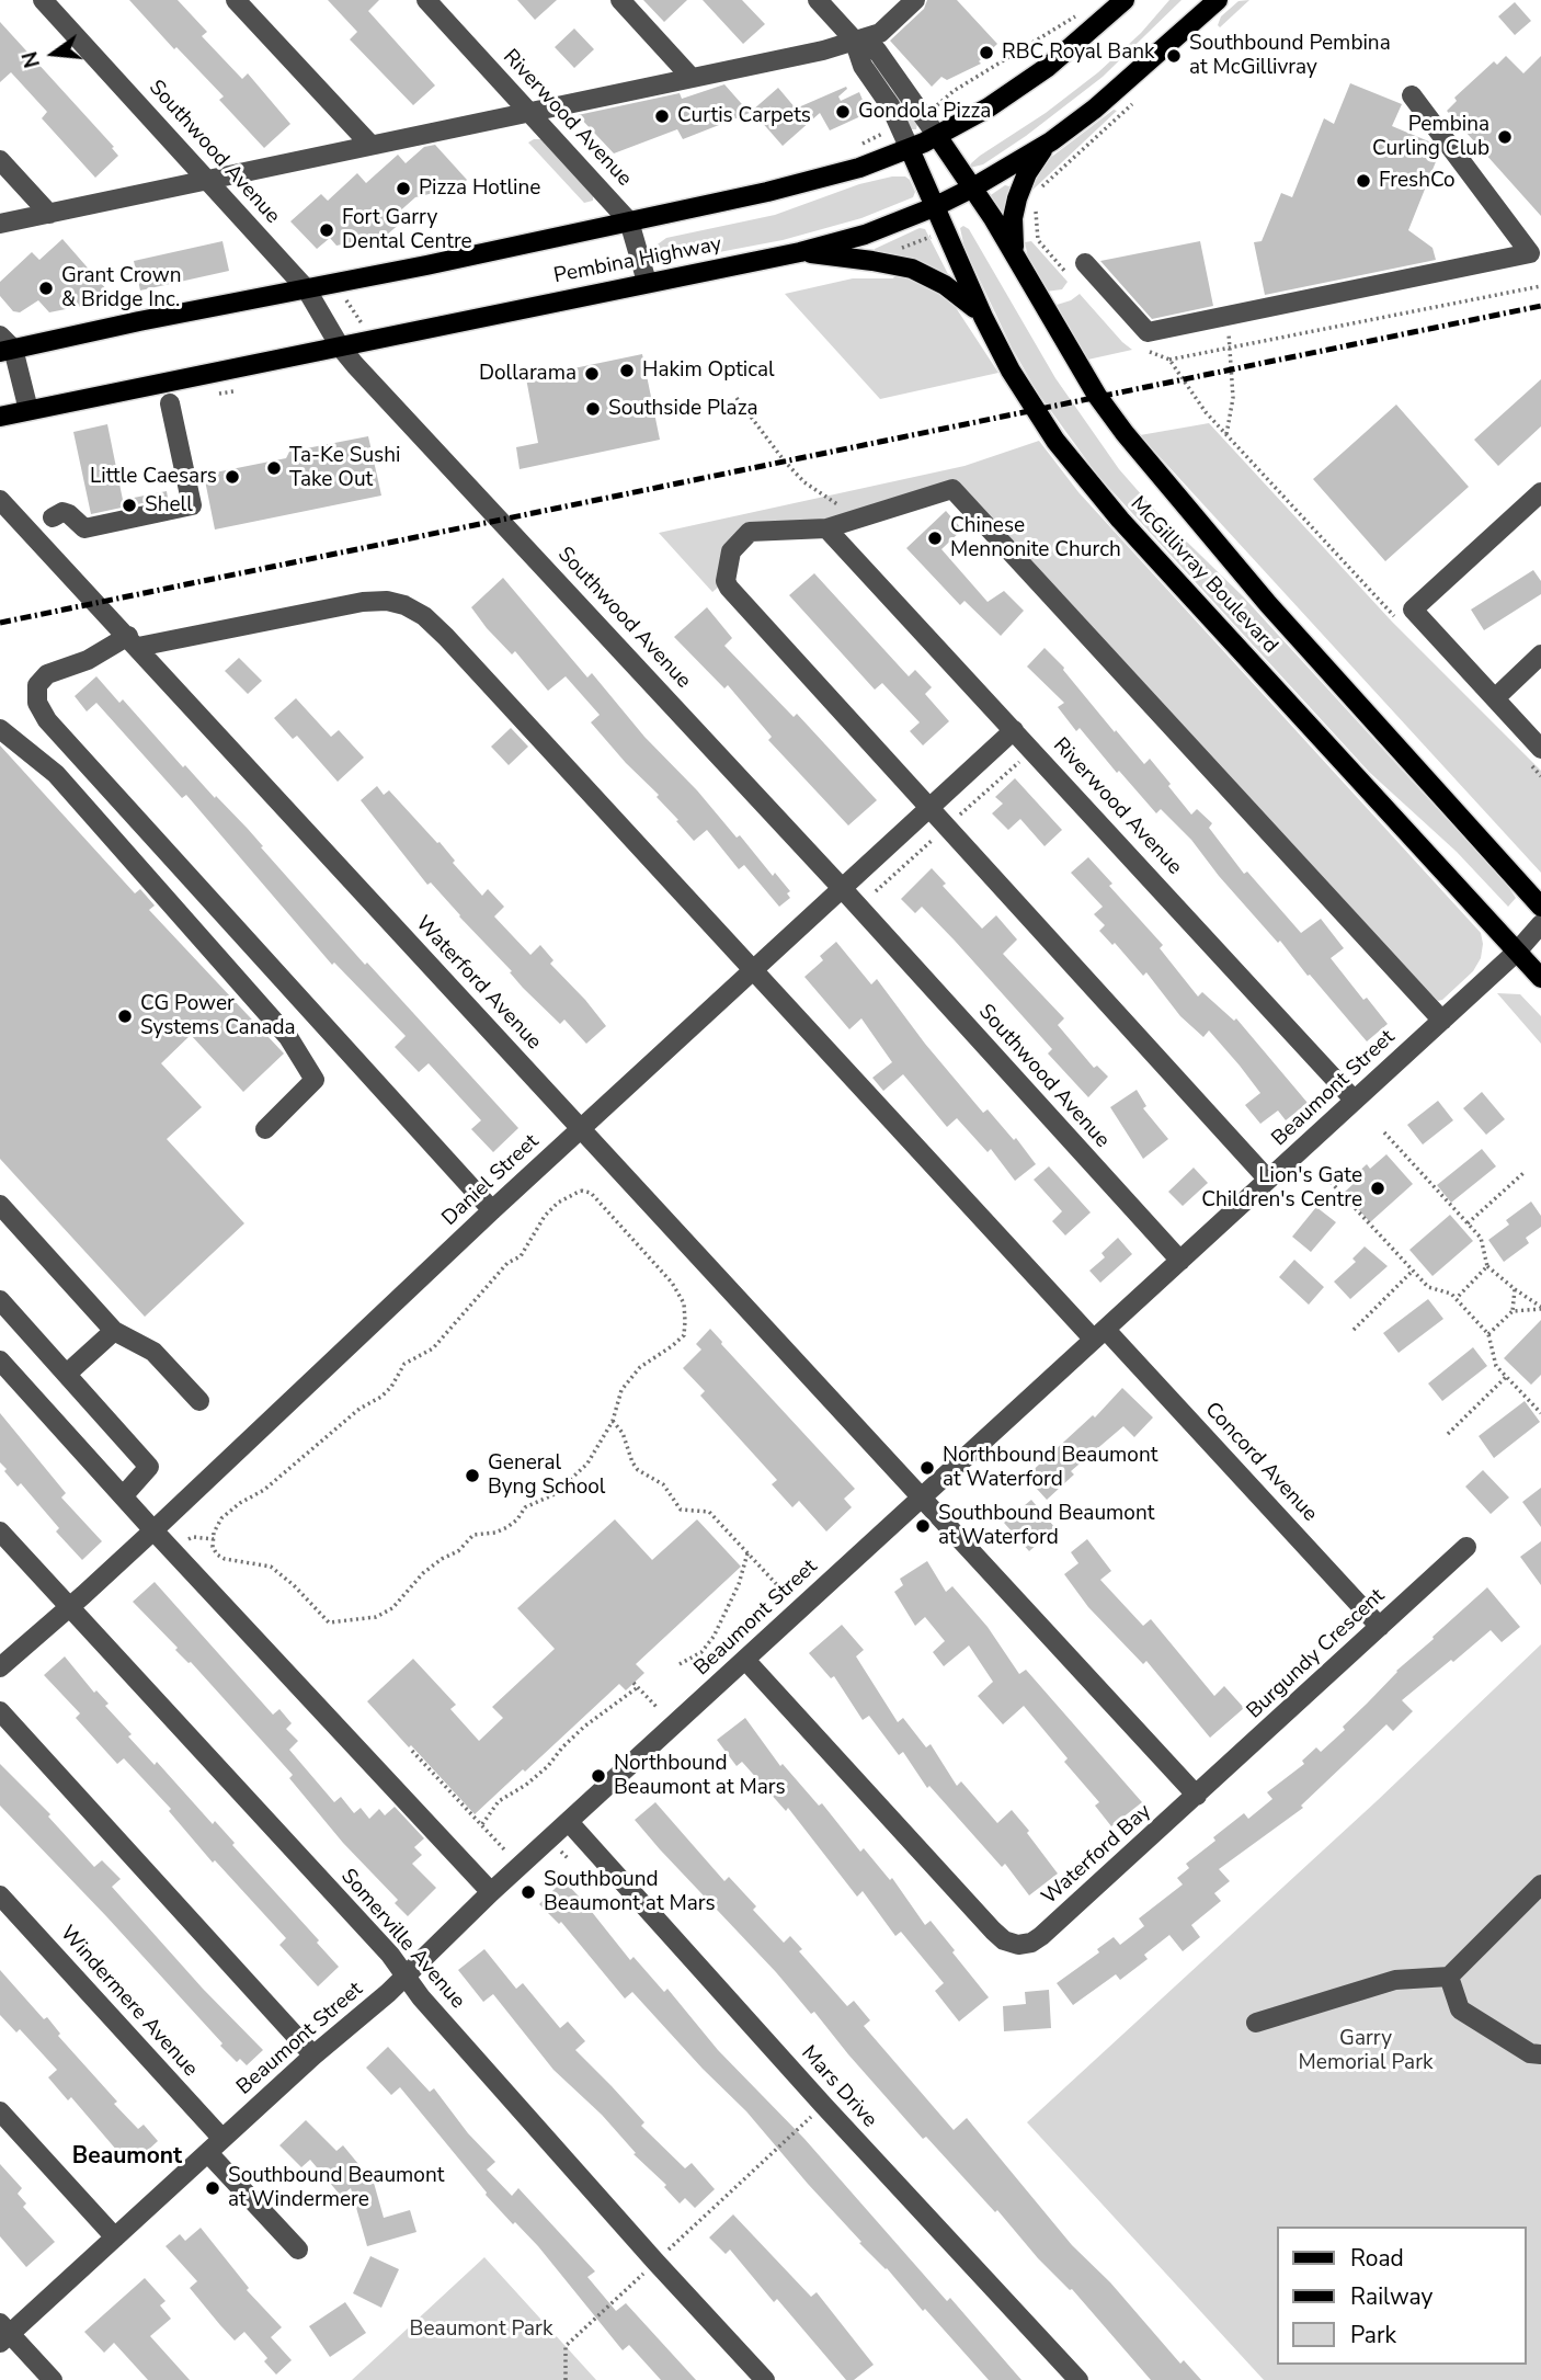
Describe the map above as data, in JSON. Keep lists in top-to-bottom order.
{
  "streets": {
    "main road": ["Pembina Highway", "McGillivray Boulevard"],
    "street": [
      "Riverwood Avenue",
      "Southwood Avenue",
      "Waterford Avenue",
      "Beaumont Street",
      "Daniel Street",
      "Concord Avenue",
      "Burgundy Crescent",
      "Waterford Bay",
      "Somerville Avenue",
      "Windermere Avenue",
      "Mars Drive"
    ]
  },
  "crossings": [
    ["Riverwood Avenue", "Pembina Highway"],
    ["Riverwood Avenue", "Beaumont Street"],
    ["Riverwood Avenue", "Daniel Street"],
    ["Southwood Avenue", "Pembina Highway"],
    ["Southwood Avenue", "Beaumont Street"],
    ["Southwood Avenue", "Daniel Street"],
    ["Pembina Highway", "McGillivray Boulevard"],
    ["McGillivray Boulevard", "Beaumont Street"],
    ["Waterford Avenue", "Beaumont Street"],
    ["Waterford Avenue", "Daniel Street"],
    ["Waterford Avenue", "Concord Avenue"],
    ["Beaumont Street", "Concord Avenue"],
    ["Beaumont Street", "Waterford Bay"],
    ["Beaumont Street", "Somerville Avenue"],
    ["Beaumont Street", "Windermere Avenue"],
    ["Beaumont Street", "Mars Drive"],
    ["Daniel Street", "Concord Avenue"],
    ["Daniel Street", "Somerville Avenue"],
    ["Concord Avenue", "Burgundy Crescent"],
    ["Burgundy Crescent", "Waterford Bay"]
  ],
  "districts": ["Beaumont"],
  "parks": ["Garry Memorial Park", "Beaumont Park"],
  "places": [
    "RBC Royal Bank",
    "Southbound Pembina at McGillivray",
    "Gondola Pizza",
    "Curtis Carpets",
    "Pembina Curling Club",
    "FreshCo",
    "Pizza Hotline",
    "Fort Garry Dental Centre",
    "Grant Crown & Bridge Inc.",
    "Hakim Optical",
    "Dollarama",
    "Southside Plaza",
    "Ta-Ke Sushi Take Out",
    "Little Caesars",
    "Shell",
    "Chinese Mennonite Church",
    "CG Power Systems Canada",
    "Lion's Gate Children's Centre",
    "Northbound Beaumont at Waterford",
    "General Byng School",
    "Southbound Beaumont at Waterford",
    "Northbound Beaumont at Mars",
    "Southbound Beaumont at Mars",
    "Southbound Beaumont at Windermere"
  ],
  "legend": ["Road", "Railway", "Park"],
  "north": "left"
}
